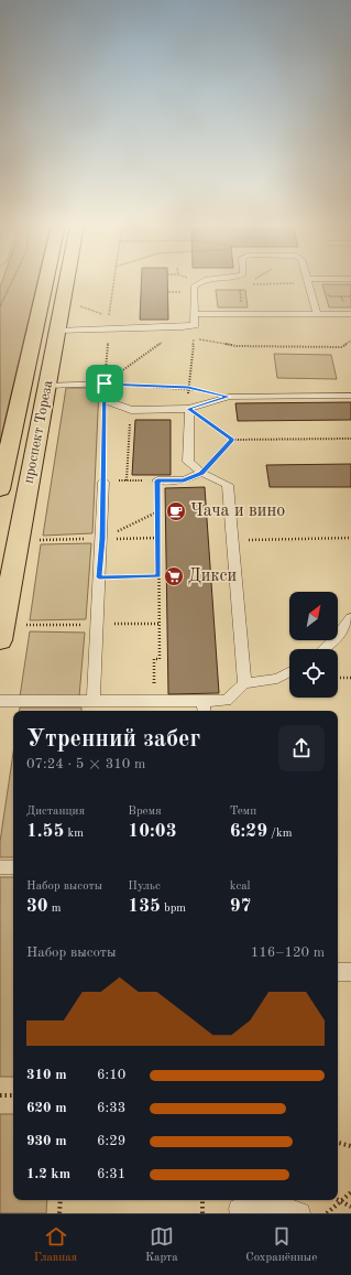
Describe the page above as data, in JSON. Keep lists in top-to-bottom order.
{
  "streets": {
    "main road": ["проспект Тореза"]
  },
  "places": {
    "cafe": ["Чача и вино"],
    "supermarket": ["Дикси"]
  },
  "north": "top right",
  "page": {
    "heading": ["Утренний забег", "07:24 · 5 × 310 m"],
    "stats": [
      ["Дистанция", "1.55 km"],
      ["Время", "10:03"],
      ["Темп", "6:29 /km"],
      ["Набор высоты", "30 m"],
      ["Пульс", "135 bpm"],
      ["kcal", "97"]
    ],
    "chart": ["Набор высоты", "116–120 m"],
    "list": [
      {
        "name": "310 m",
        "note": "6:10"
      },
      {
        "name": "620 m",
        "note": "6:33"
      },
      {
        "name": "930 m",
        "note": "6:29"
      },
      {
        "name": "1.2 km",
        "note": "6:31"
      }
    ],
    "tabs": ["Главная", "Карта", "Сохранённые"]
  }
}
